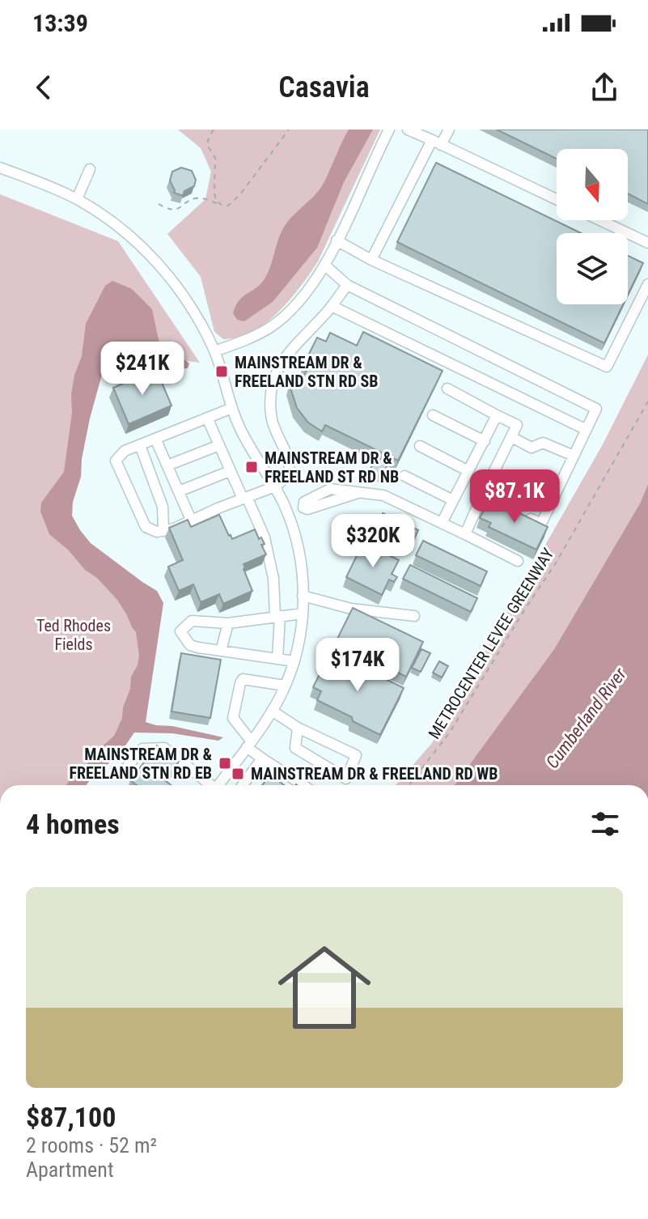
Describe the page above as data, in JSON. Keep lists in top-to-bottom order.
{
  "streets": {
    "path": ["METROCENTER LEVEE GREENWAY"]
  },
  "water": ["Cumberland River"],
  "parks": ["Ted Rhodes Fields"],
  "places": {
    "transit": [
      "MAINSTREAM DR & FREELAND STN RD SB",
      "MAINSTREAM DR & FREELAND ST RD NB",
      "MAINSTREAM DR & FREELAND STN RD EB",
      "MAINSTREAM DR & FREELAND RD WB"
    ]
  },
  "north": "bottom",
  "page": {
    "status": "13:39",
    "header": "Casavia",
    "price": [
      "$241K",
      "$87.1K",
      "$320K",
      "$174K"
    ],
    "heading": "4 homes",
    "list": [
      {
        "name": "$87,100",
        "note": "2 rooms · 52 m² · Apartment"
      }
    ]
  }
}
